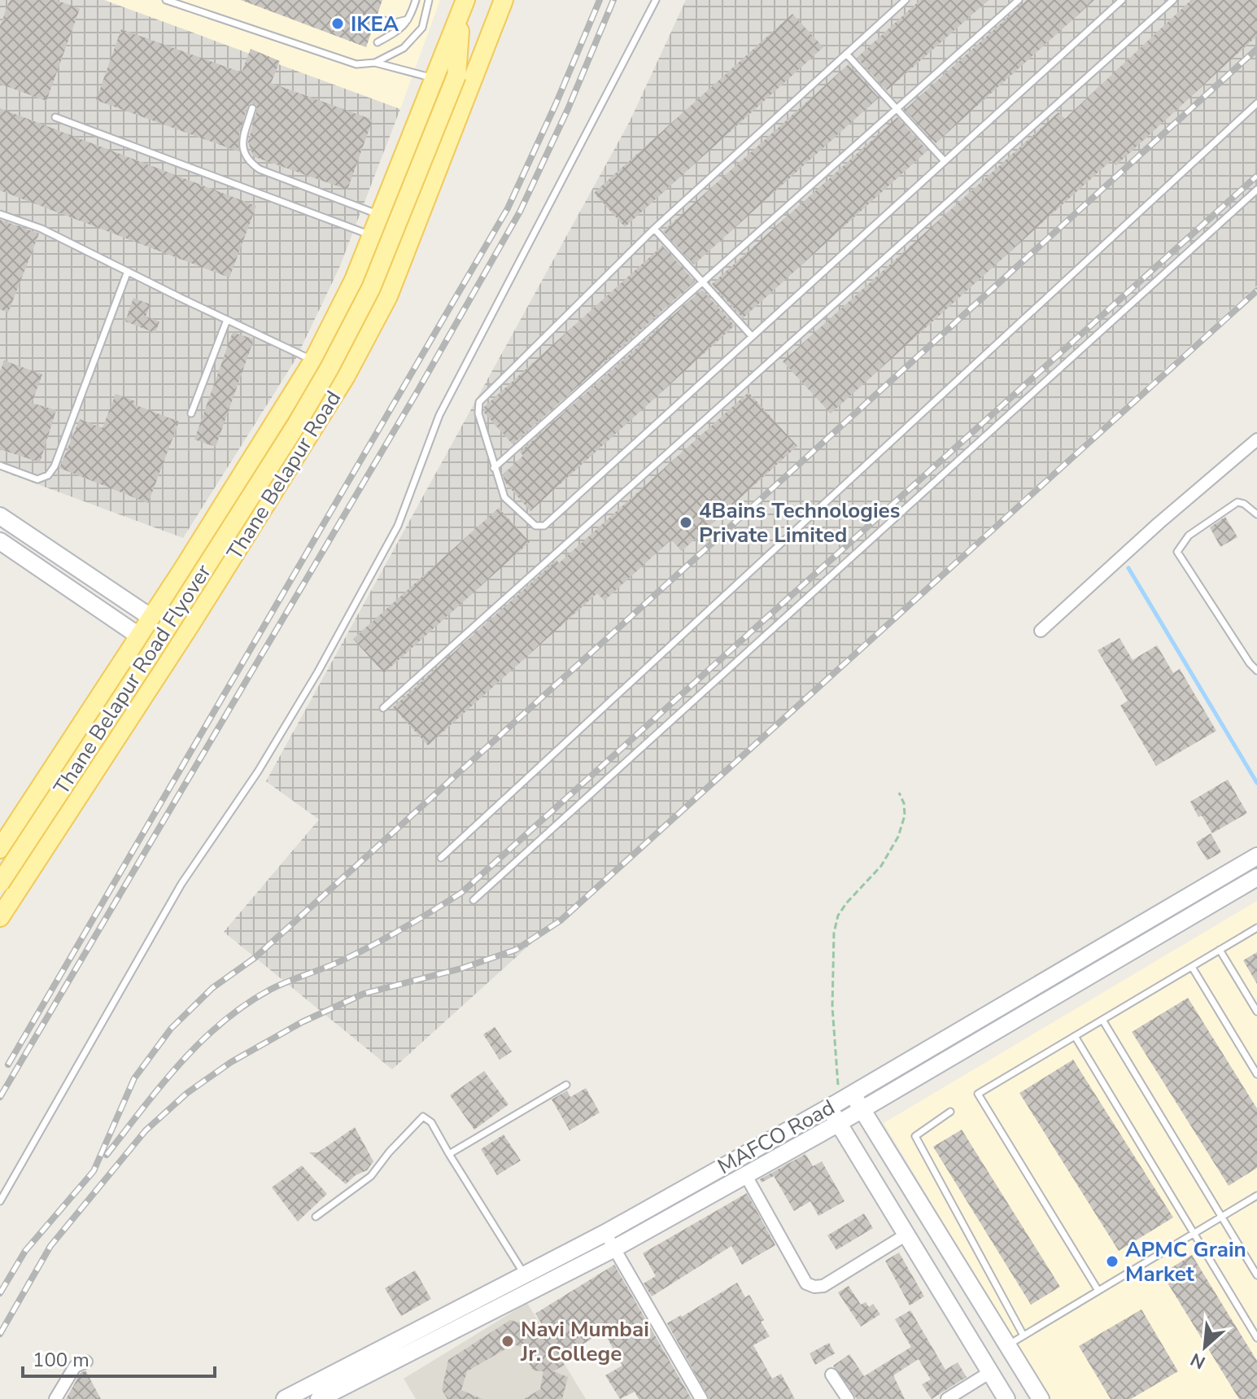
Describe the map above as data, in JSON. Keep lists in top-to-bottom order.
{
  "streets": {
    "main road": ["Thane Belapur Road", "Thane Belapur Road Flyover", "MAFCO Road"]
  },
  "places": [
    "IKEA",
    "4Bains Technologies Private Limited",
    "APMC Grain Market",
    "Navi Mumbai Jr. College"
  ],
  "scale_bar": "100 m",
  "north": "bottom left"
}
